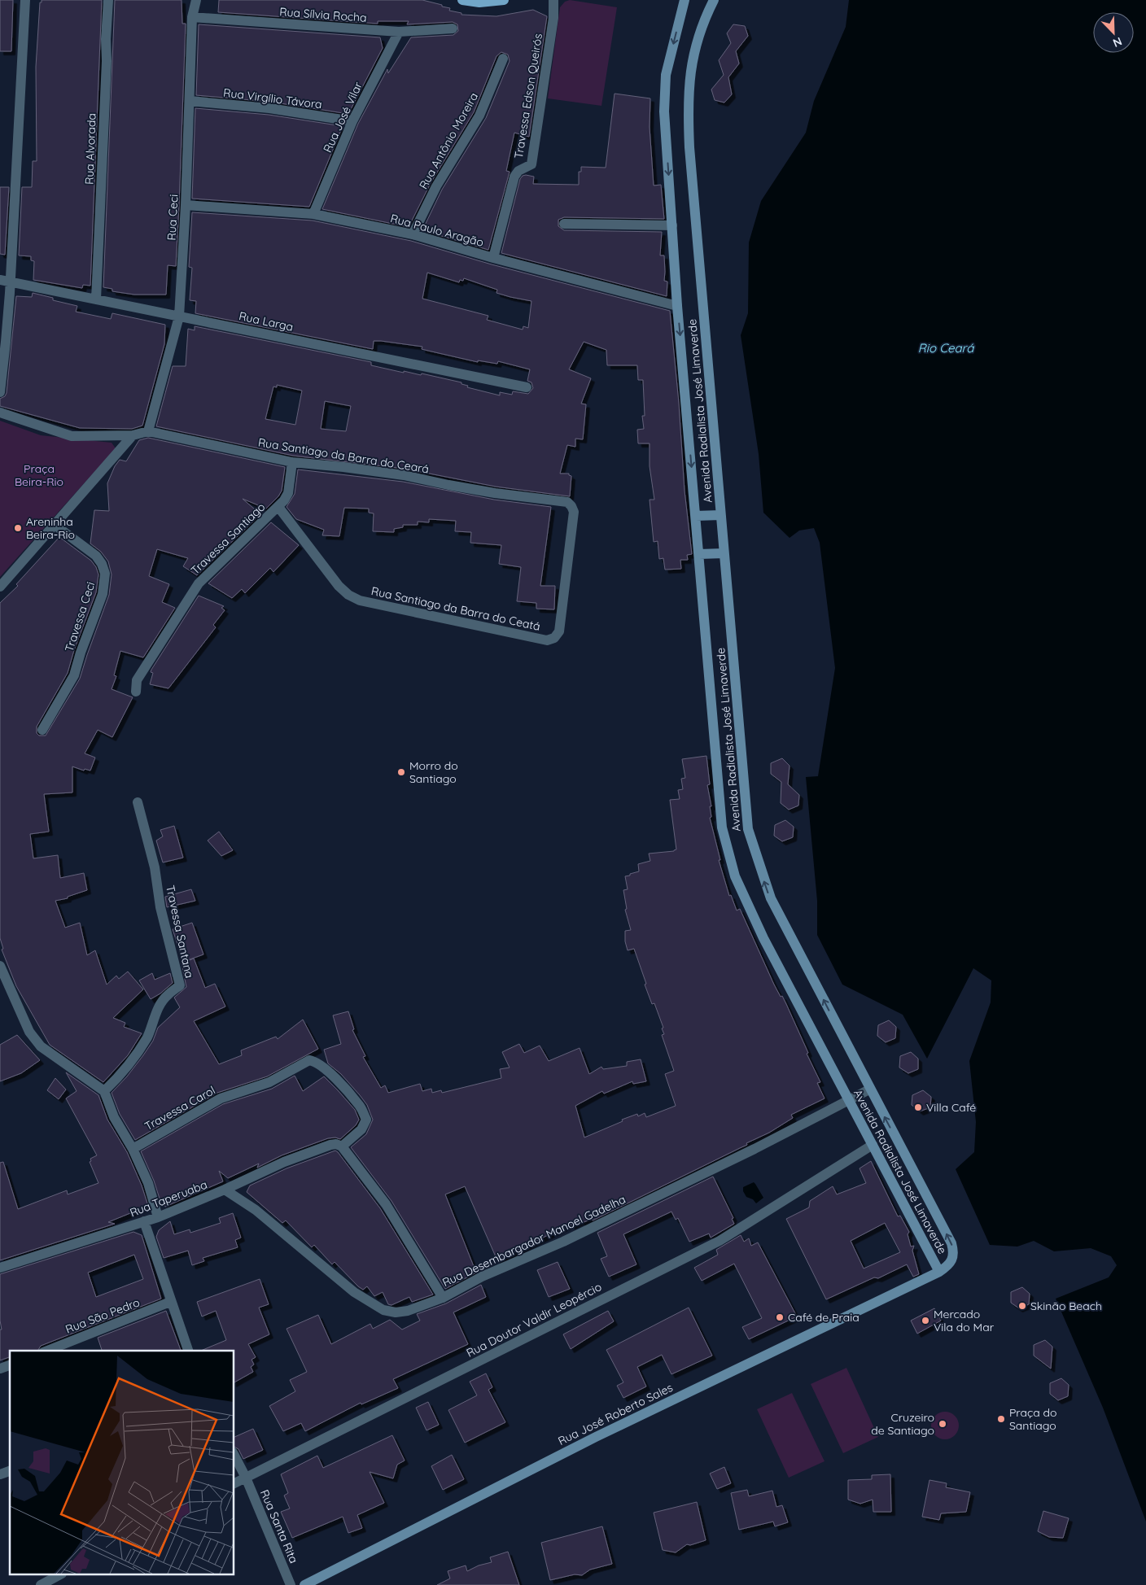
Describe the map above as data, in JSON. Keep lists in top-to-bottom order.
{
  "streets": {
    "main road": ["Avenida Radialista José Limaverde", "Rua José Roberto Sales"],
    "street": [
      "Rua Sílvia Rocha",
      "Travessa Edson Queirós",
      "Rua Virgílio Távora",
      "Rua José Vilar",
      "Rua Antônio Moreira",
      "Rua Alvorada",
      "Rua Ceci",
      "Rua Paulo Aragão",
      "Rua Larga",
      "Rua Santiago da Barra do Ceará",
      "Travessa Santiago",
      "Rua Santiago da Barra do Ceatá",
      "Travessa Ceci",
      "Travessa Santana",
      "Travessa Carol",
      "Rua Taperuaba",
      "Rua Desembargador Manoel Gadelha",
      "Rua São Pedro",
      "Rua Doutor Valdir Leopércio",
      "Rua Santa Rita"
    ]
  },
  "crossings": [
    ["Rua Sílvia Rocha", "Rua José Vilar"],
    ["Rua Sílvia Rocha", "Rua Ceci"],
    ["Travessa Edson Queirós", "Rua Paulo Aragão"],
    ["Rua Virgílio Távora", "Rua José Vilar"],
    ["Rua Virgílio Távora", "Rua Ceci"],
    ["Rua José Vilar", "Rua Paulo Aragão"],
    ["Rua Antônio Moreira", "Rua Paulo Aragão"],
    ["Rua Alvorada", "Rua Larga"],
    ["Rua Ceci", "Rua Paulo Aragão"],
    ["Rua Ceci", "Rua Larga"],
    ["Rua Ceci", "Rua Santiago da Barra do Ceará"],
    ["Rua Paulo Aragão", "Avenida Radialista José Limaverde"],
    ["Avenida Radialista José Limaverde", "Rua Desembargador Manoel Gadelha"],
    ["Avenida Radialista José Limaverde", "Rua Doutor Valdir Leopércio"],
    ["Avenida Radialista José Limaverde", "Rua José Roberto Sales"],
    ["Rua Santiago da Barra do Ceará", "Travessa Santiago"],
    ["Rua Santiago da Barra do Ceará", "Rua Santiago da Barra do Ceatá"],
    ["Travessa Santiago", "Rua Santiago da Barra do Ceatá"],
    ["Travessa Carol", "Rua Taperuaba"],
    ["Rua Taperuaba", "Rua Desembargador Manoel Gadelha"],
    ["Rua Doutor Valdir Leopércio", "Rua Santa Rita"]
  ],
  "water": ["Rio Ceará"],
  "parks": ["Praça Beira-Rio"],
  "places": [
    "Areninha Beira-Rio",
    "Morro do Santiago",
    "Villa Café",
    "Skinão Beach",
    "Café de Praia",
    "Mercado Vila do Mar",
    "Praça do Santiago",
    "Cruzeiro de Santiago"
  ],
  "north": "bottom right"
}
